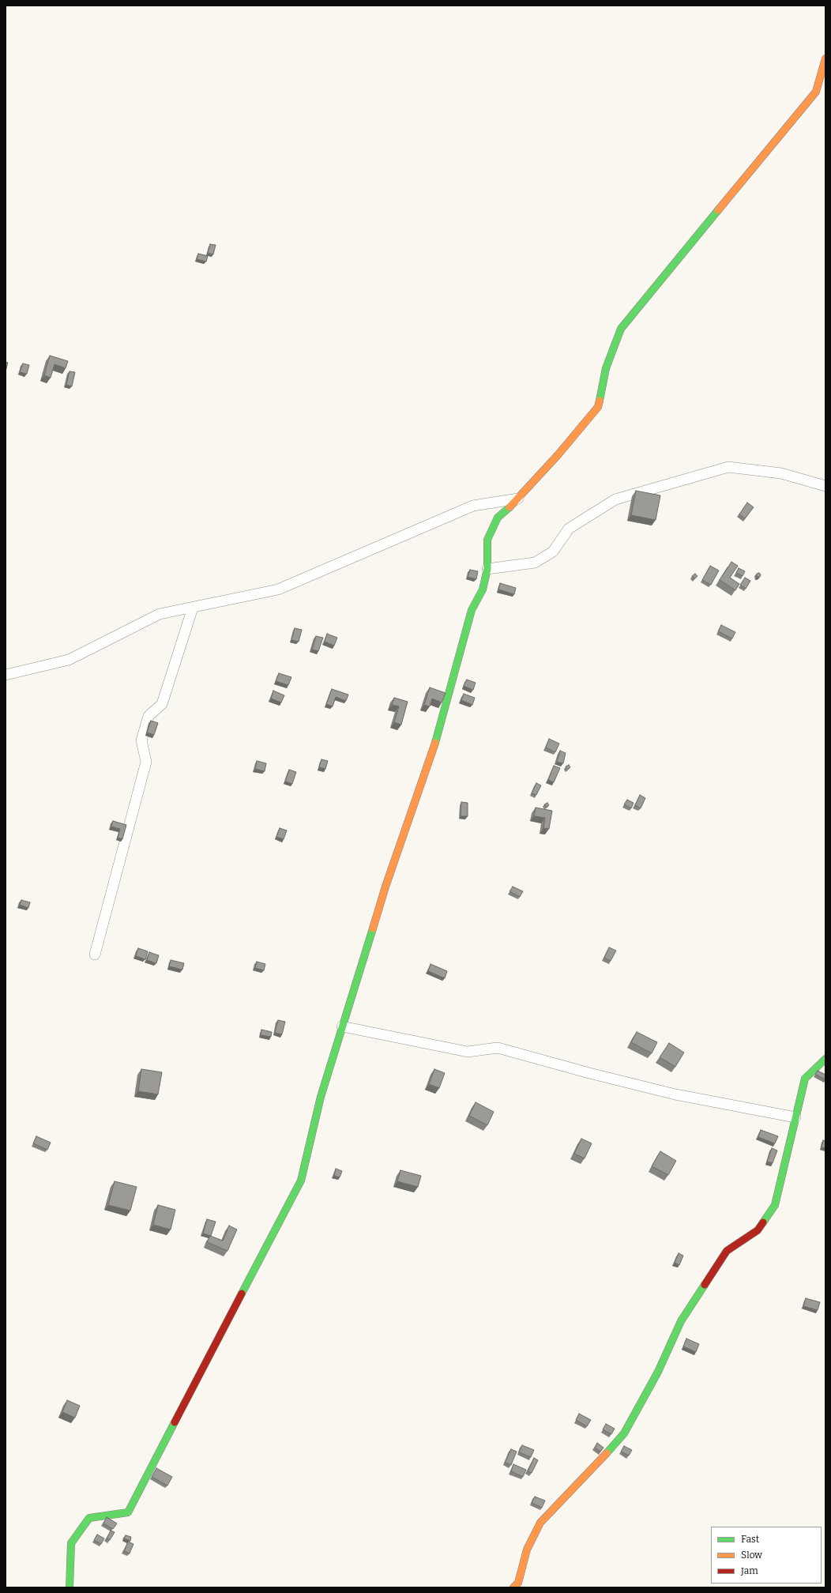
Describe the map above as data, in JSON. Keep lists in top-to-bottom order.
{
  "legend": ["Fast", "Slow", "Jam"]
}
